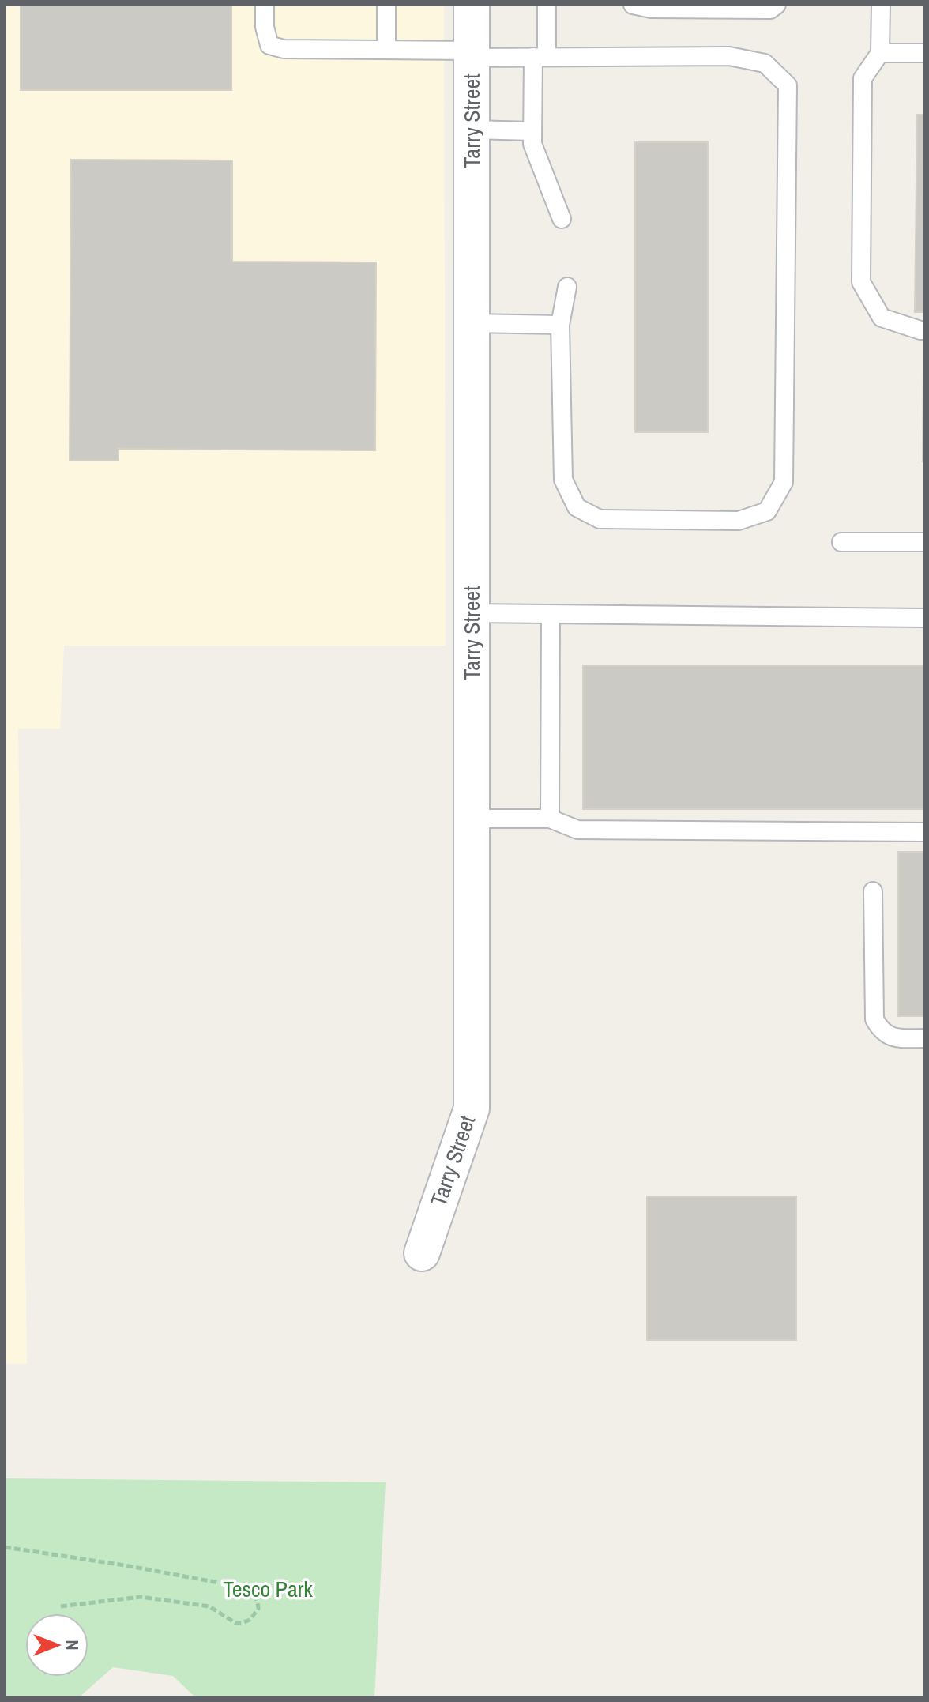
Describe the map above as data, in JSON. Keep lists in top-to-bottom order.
{
  "streets": {
    "street": ["Tarry Street"]
  },
  "parks": ["Tesco Park"],
  "north": "right"
}
